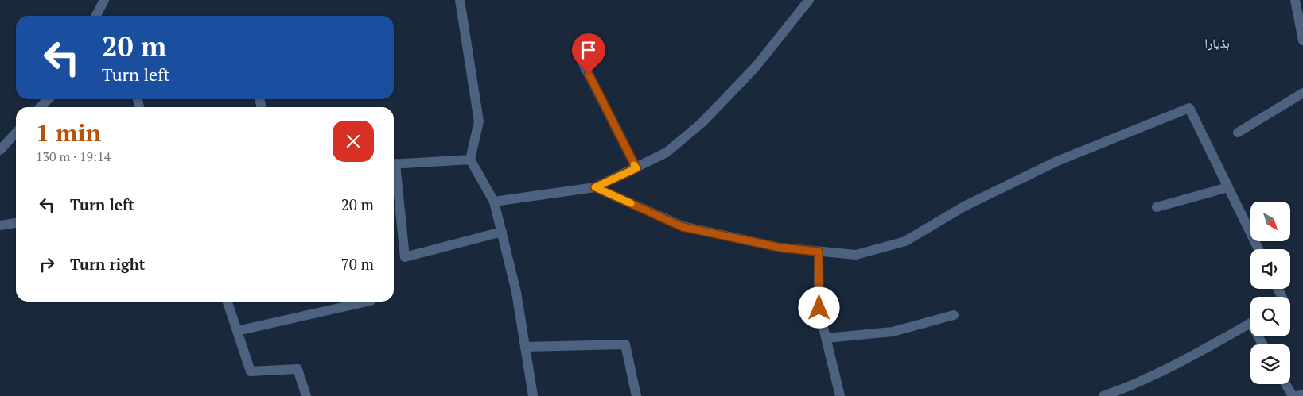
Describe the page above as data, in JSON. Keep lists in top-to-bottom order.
{
  "districts": ["ہڈیارا"],
  "north": "bottom right",
  "page": {
    "turn": ["20 m", "Turn left"],
    "heading": ["1 min", "130 m · 19:14"],
    "list": [
      {
        "name": "Turn left",
        "value": "20 m"
      },
      {
        "name": "Turn right",
        "value": "70 m"
      }
    ]
  }
}
